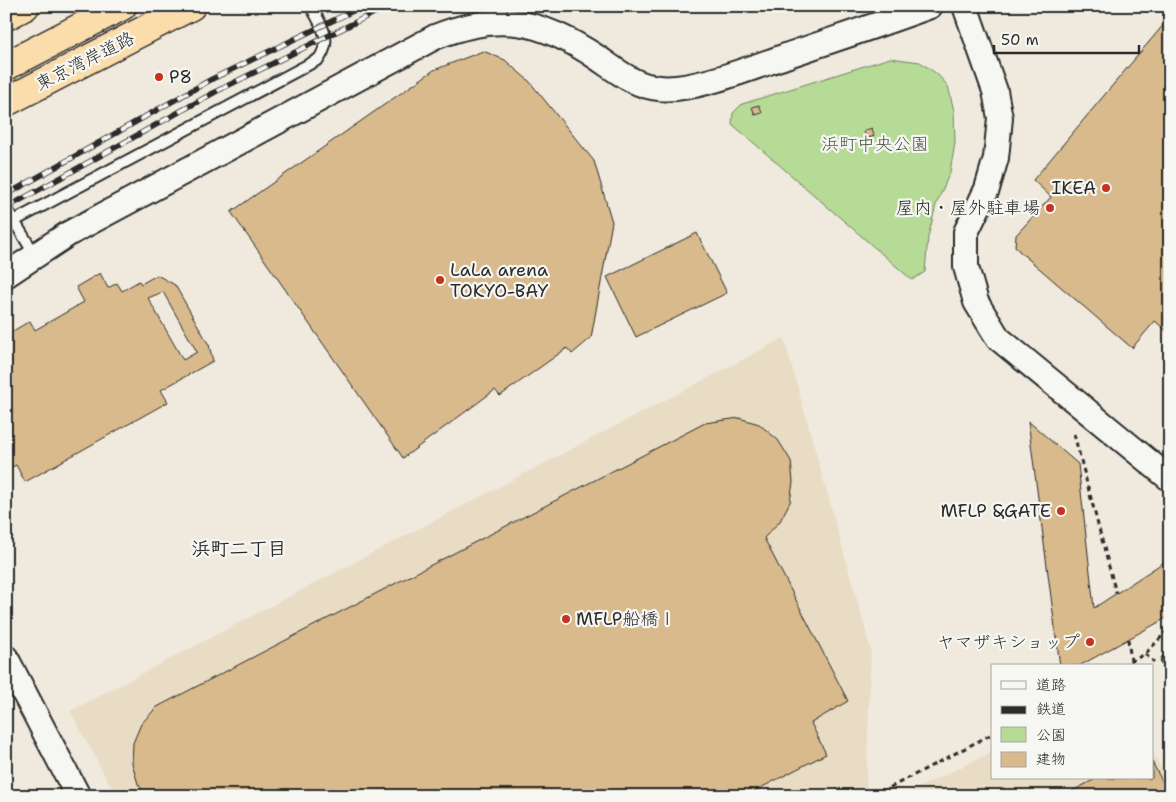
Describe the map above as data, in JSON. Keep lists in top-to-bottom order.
{
  "streets": {
    "highway": ["東京湾岸道路"]
  },
  "districts": ["浜町二丁目"],
  "parks": ["浜町中央公園"],
  "places": [
    "P8",
    "IKEA",
    "屋内・屋外駐車場",
    "LaLa arena TOKYO-BAY",
    "MFLP &GATE",
    "MFLP船橋Ⅰ",
    "ヤマザキショップ"
  ],
  "legend": [
    "道路",
    "鉄道",
    "公園",
    "建物"
  ],
  "scale_bar": "50 m"
}
